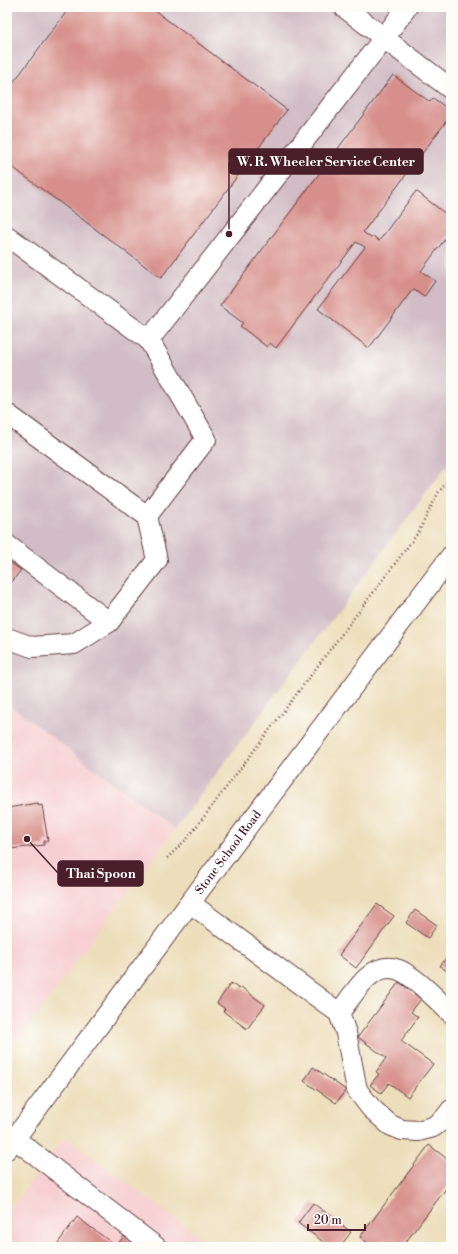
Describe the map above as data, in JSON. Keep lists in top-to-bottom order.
{
  "streets": {
    "street": ["Stone School Road"]
  },
  "places": ["W. R. Wheeler Service Center", "Thai Spoon"],
  "scale_bar": "20 m"
}
